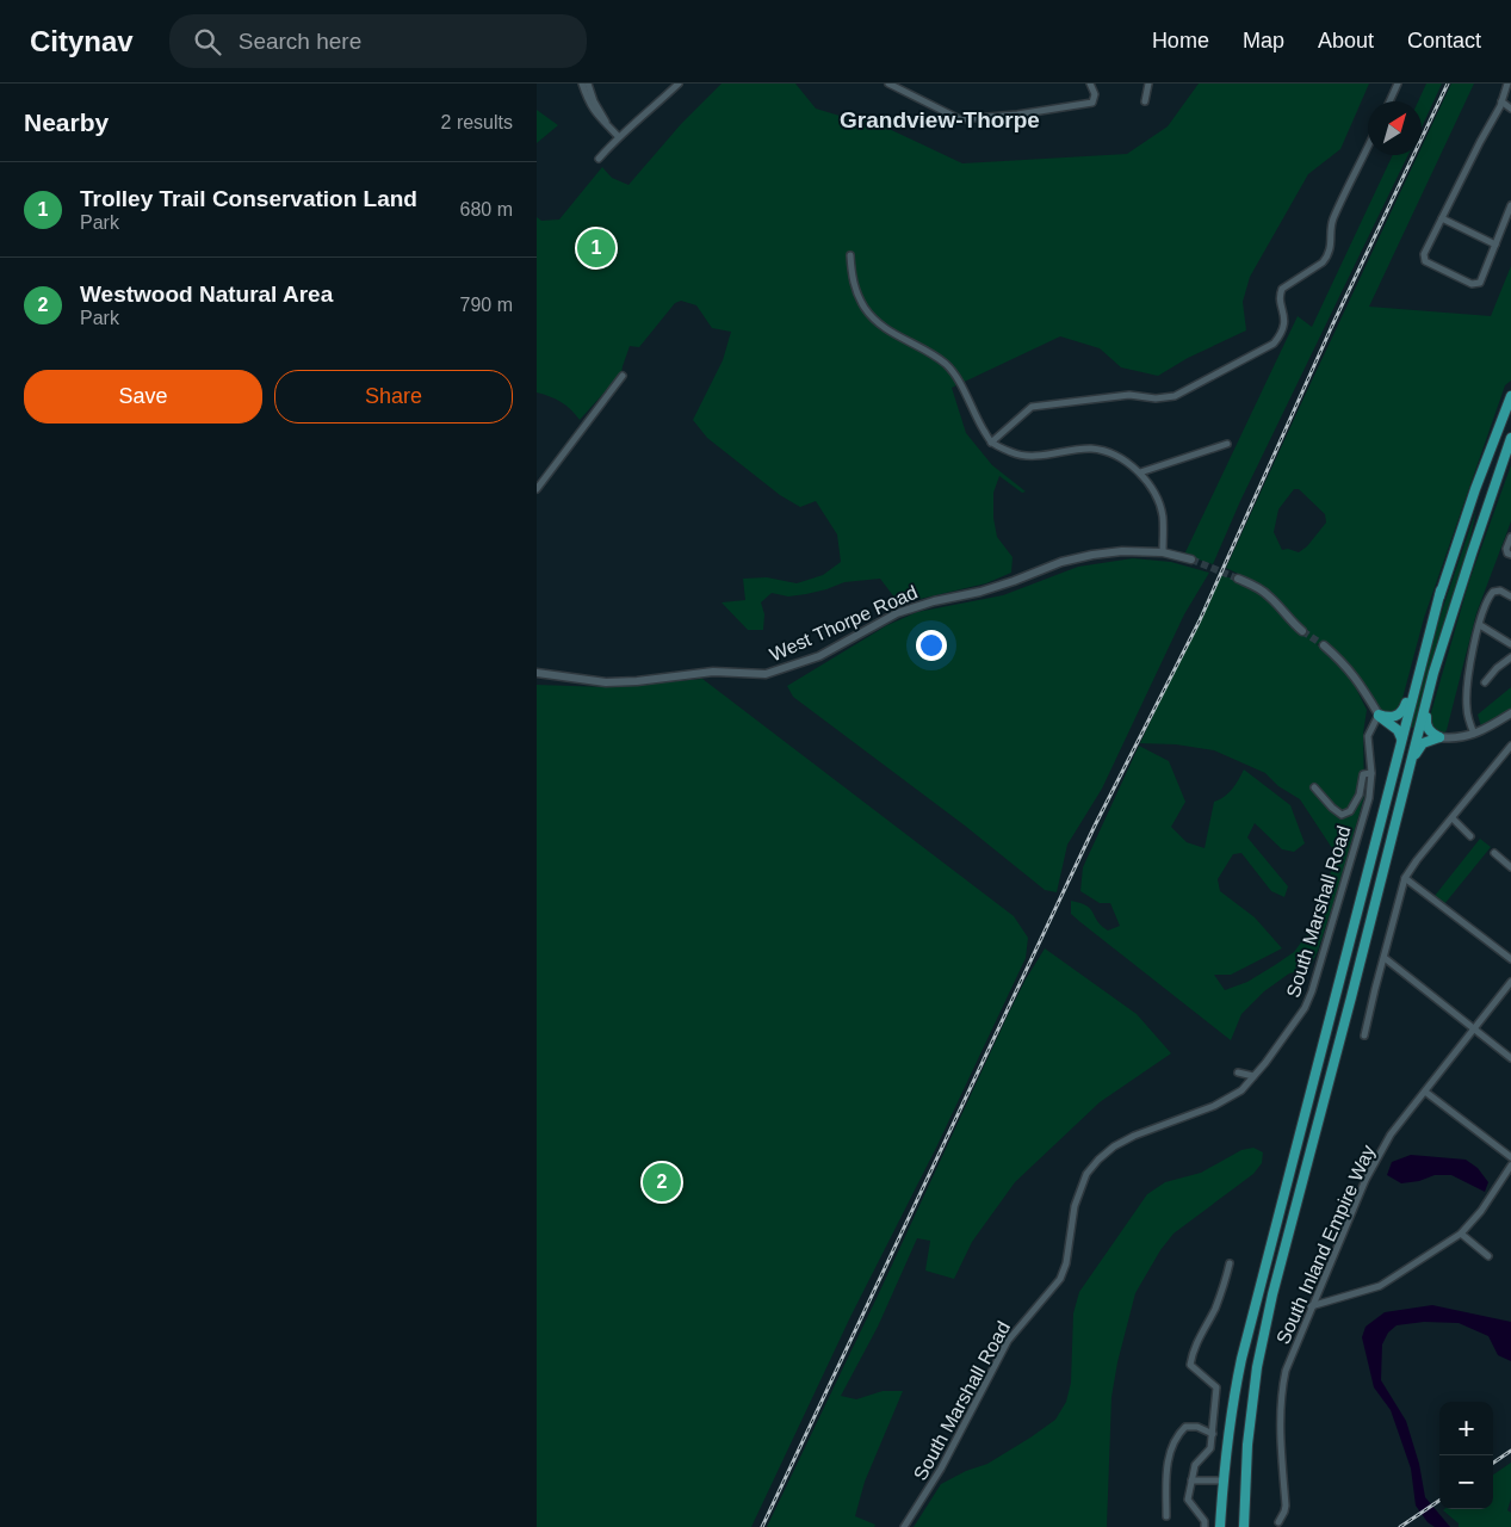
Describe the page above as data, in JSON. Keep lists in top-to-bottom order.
{
  "streets": {
    "street": ["West Thorpe Road", "South Marshall Road", "South Inland Empire Way"]
  },
  "districts": ["Grandview-Thorpe"],
  "north": "top right",
  "page": {
    "header": "Citynav",
    "search": "Search here",
    "nav": [
      "Home",
      "Map",
      "About",
      "Contact"
    ],
    "heading": ["Nearby", "2 results"],
    "list": [
      {
        "mark": "1",
        "name": "Trolley Trail Conservation Land",
        "note": "Park",
        "value": "680 m"
      },
      {
        "mark": "2",
        "name": "Westwood Natural Area",
        "note": "Park",
        "value": "790 m"
      }
    ],
    "pins": ["1", "2"],
    "buttons": ["Save", "Share"],
    "map_buttons": ["+", "−"]
  }
}
